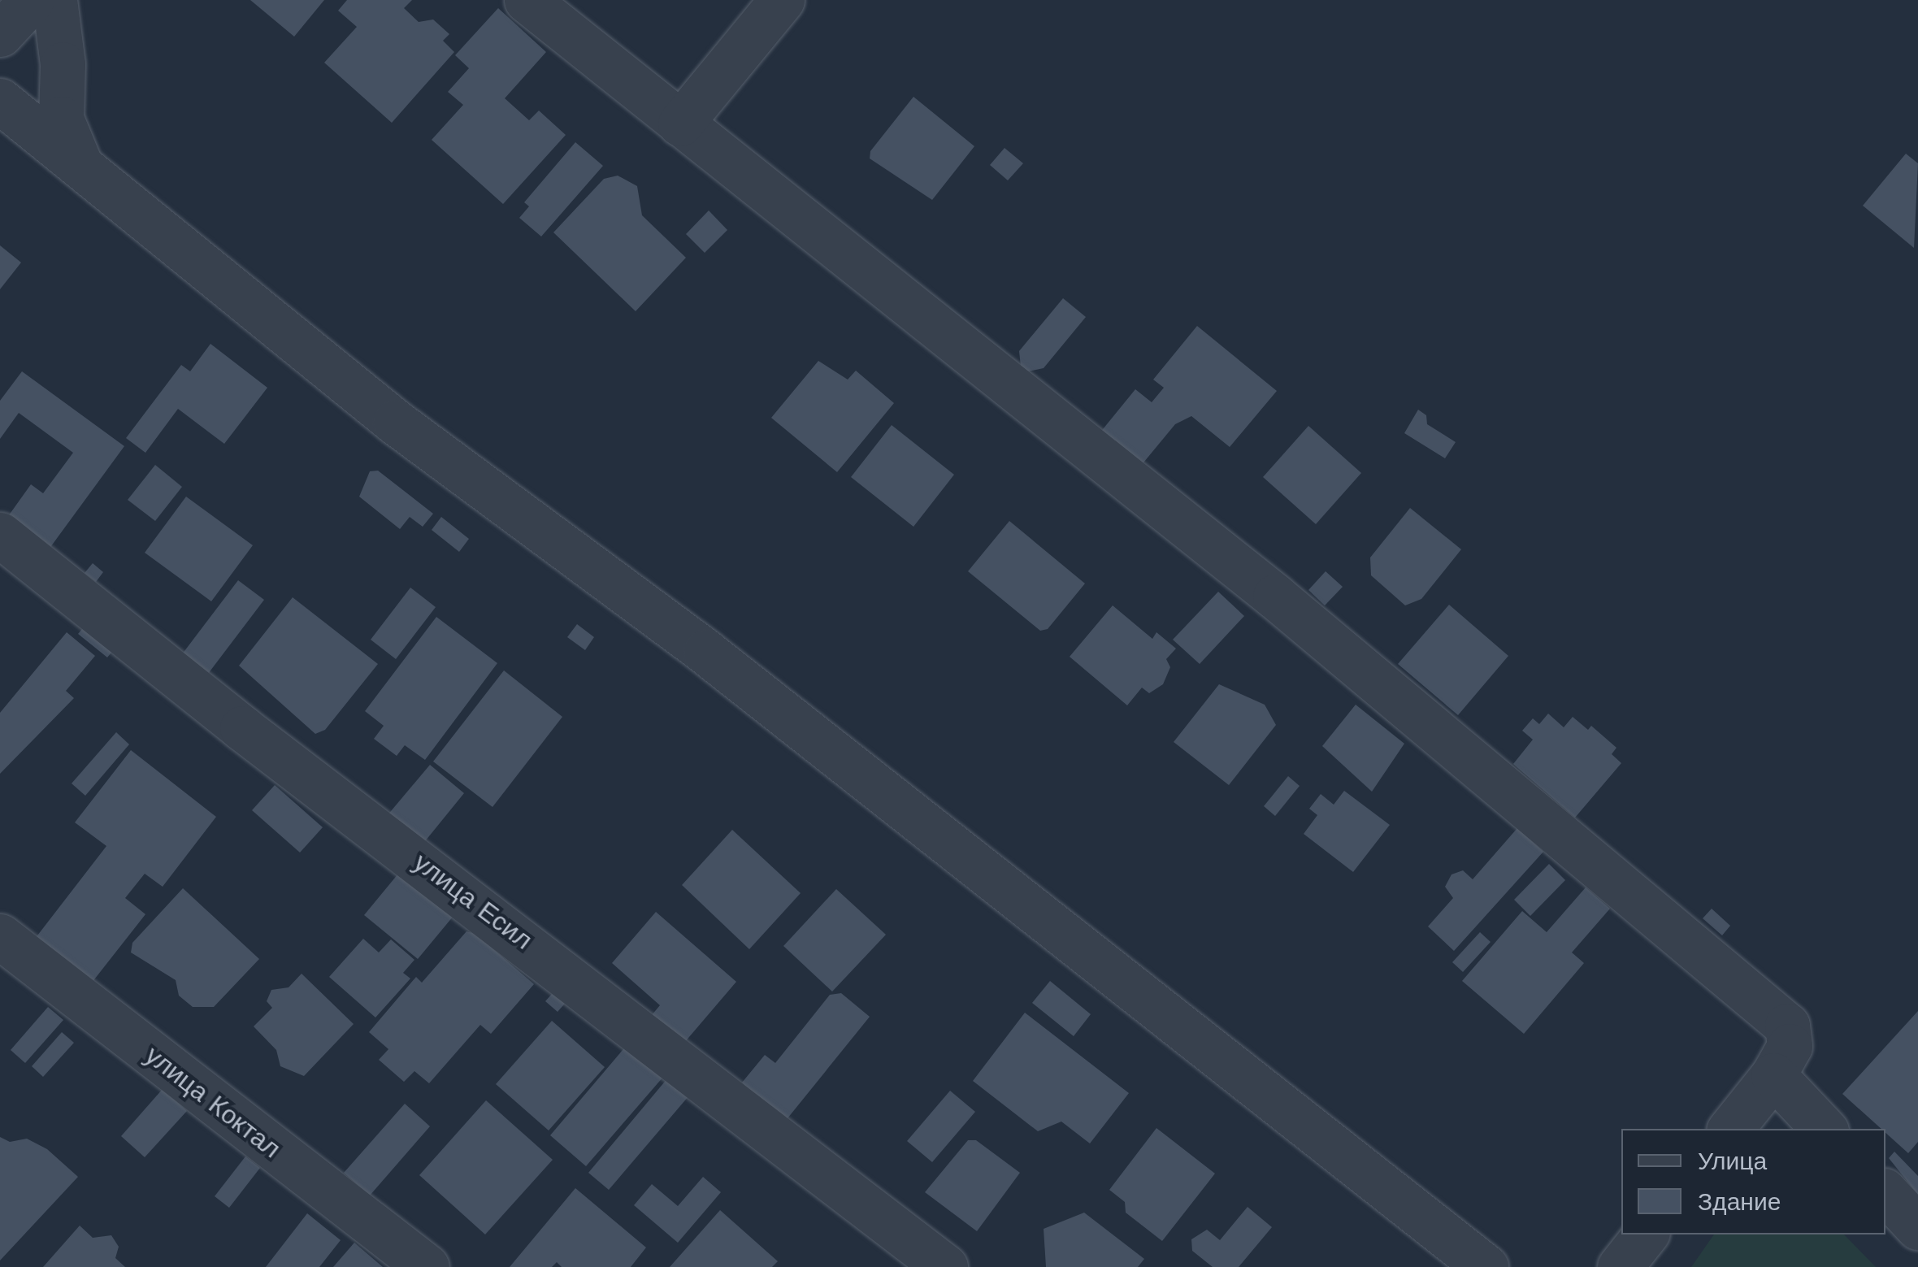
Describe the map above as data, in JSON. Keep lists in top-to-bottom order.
{
  "streets": {
    "street": ["улица Есил", "улица Коктал"]
  },
  "legend": ["Улица", "Здание"]
}
